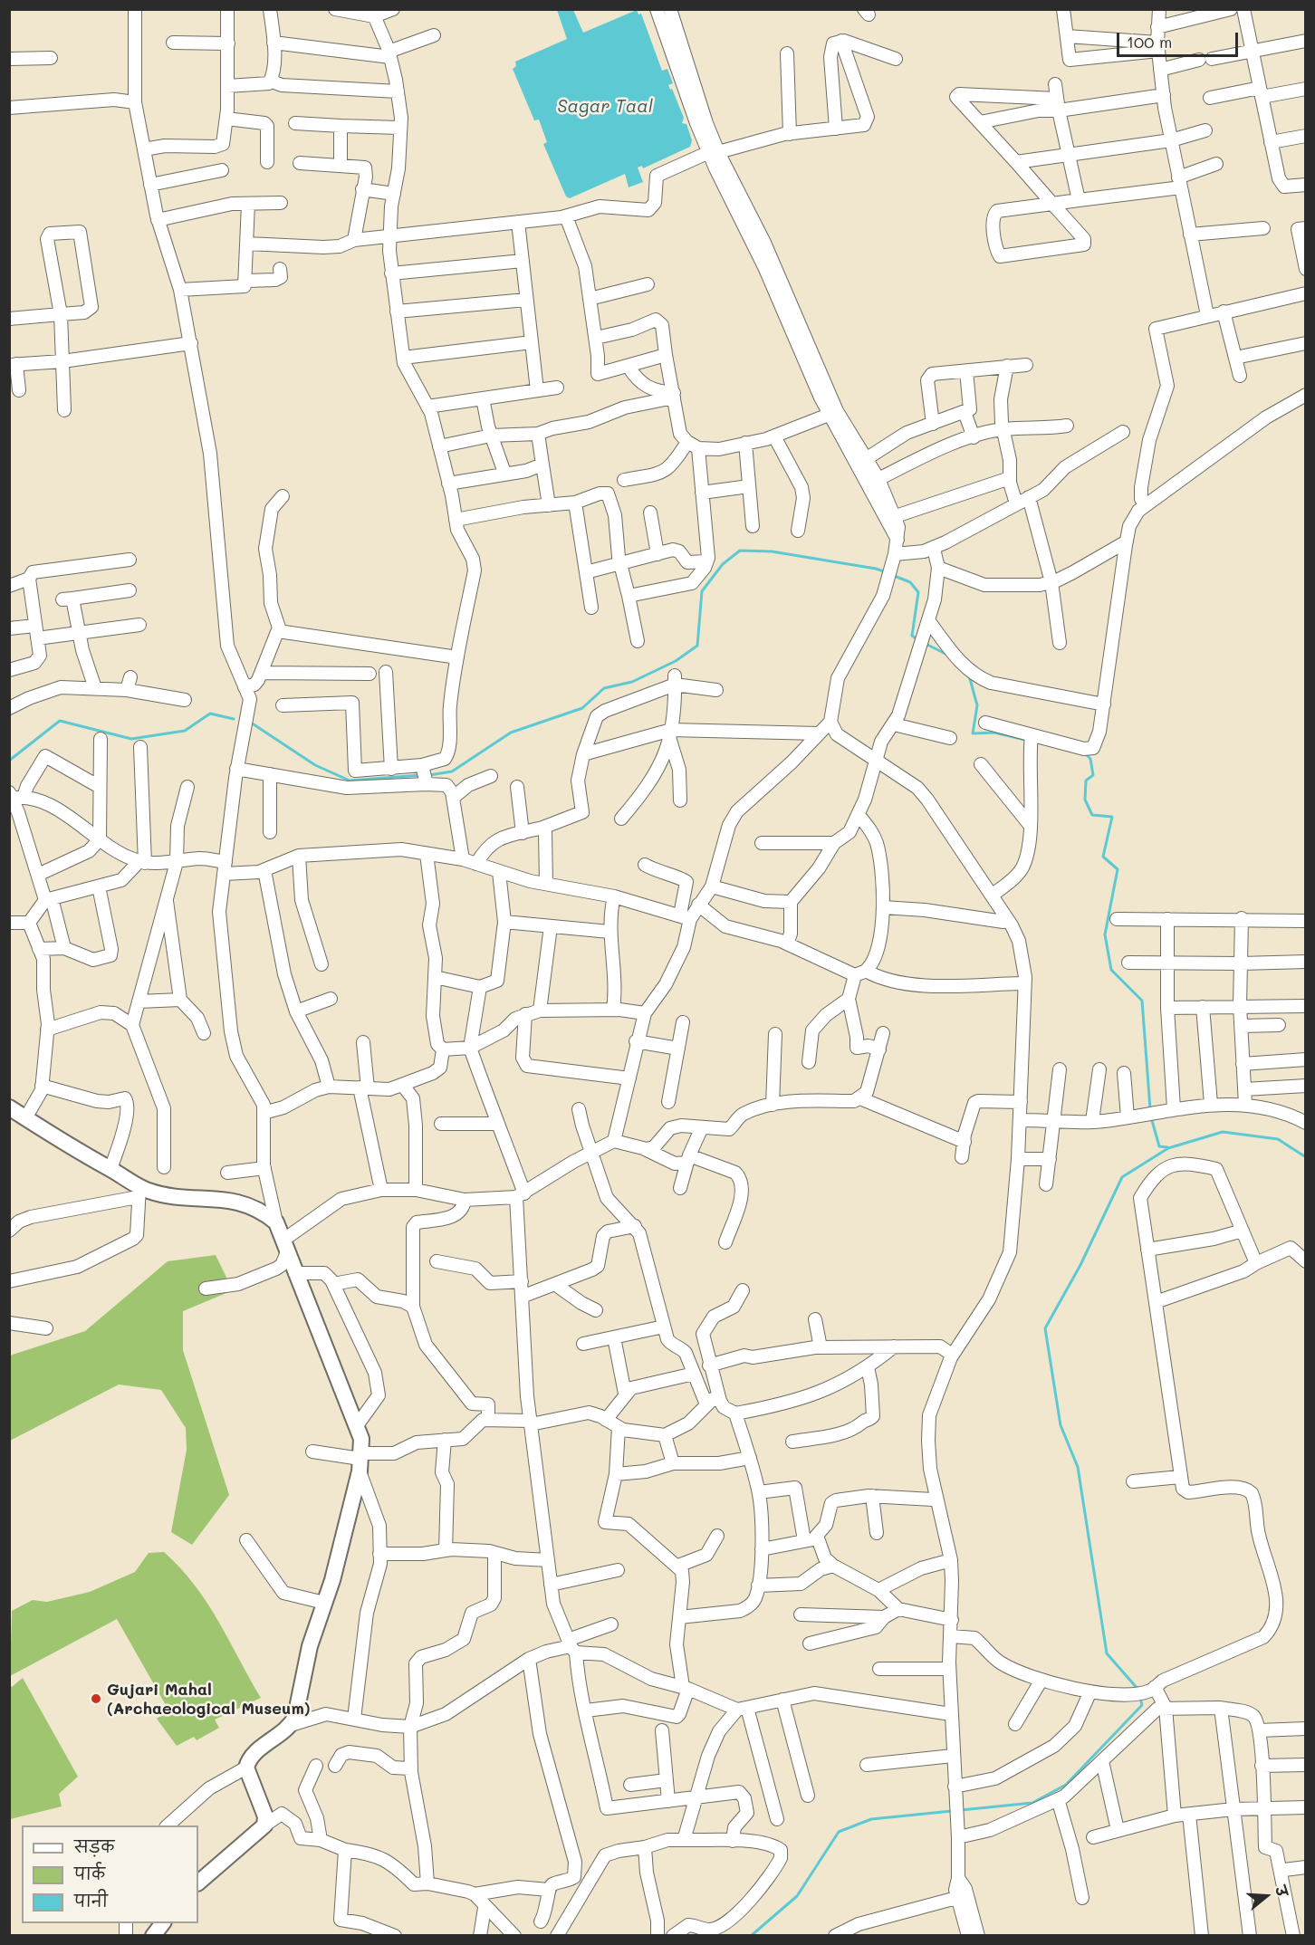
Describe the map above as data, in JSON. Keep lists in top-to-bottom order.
{
  "water": ["Sagar Taal"],
  "places": ["Gujari Mahal (Archaeological Museum)"],
  "legend": ["सड़क", "पार्क", "पानी"],
  "scale_bar": "100 m",
  "north": "right"
}
